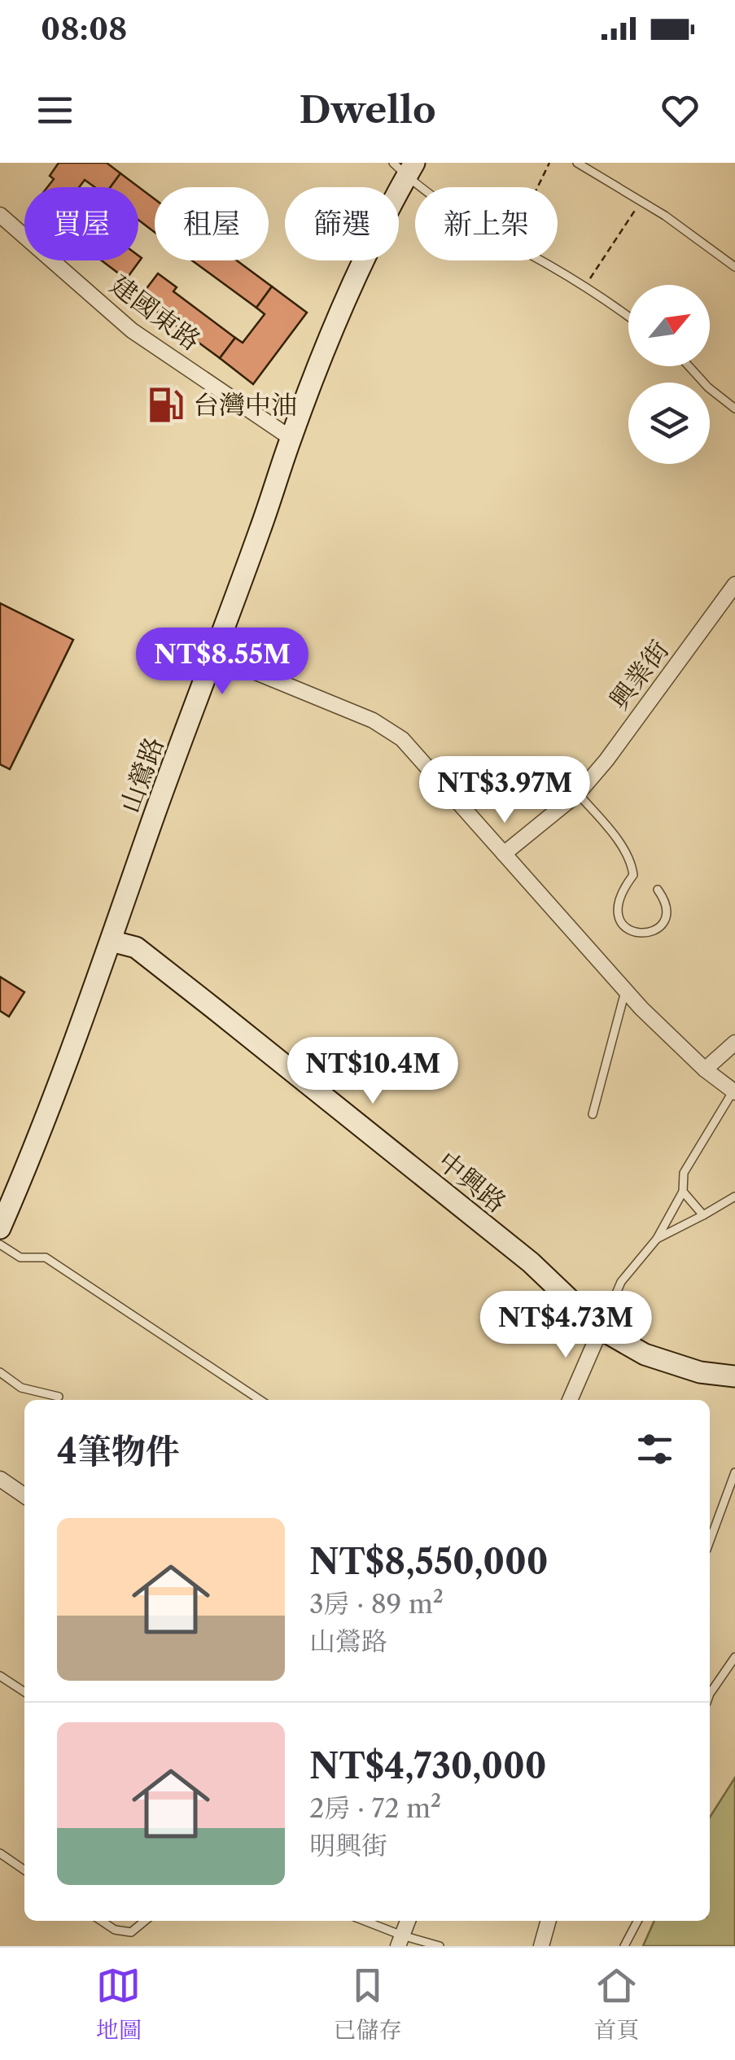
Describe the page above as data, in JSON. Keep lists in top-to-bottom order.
{
  "streets": {
    "street": [
      "建國東路",
      "興業街",
      "山鶯路",
      "中興路"
    ]
  },
  "crossings": [
    ["建國東路", "山鶯路"],
    ["山鶯路", "中興路"]
  ],
  "places": {
    "fuel station": ["台灣中油"]
  },
  "north": "top right",
  "page": {
    "status": "08:08",
    "header": "Dwello",
    "chip": [
      "買屋",
      "租屋",
      "篩選",
      "新上架"
    ],
    "price": [
      "NT$8.55M",
      "NT$3.97M",
      "NT$10.4M",
      "NT$4.73M"
    ],
    "heading": "4筆物件",
    "list": [
      {
        "name": "NT$8,550,000",
        "note": "3房 · 89 m² · 山鶯路"
      },
      {
        "name": "NT$4,730,000",
        "note": "2房 · 72 m² · 明興街"
      }
    ],
    "tabs": ["地圖", "已儲存", "首頁"]
  }
}
